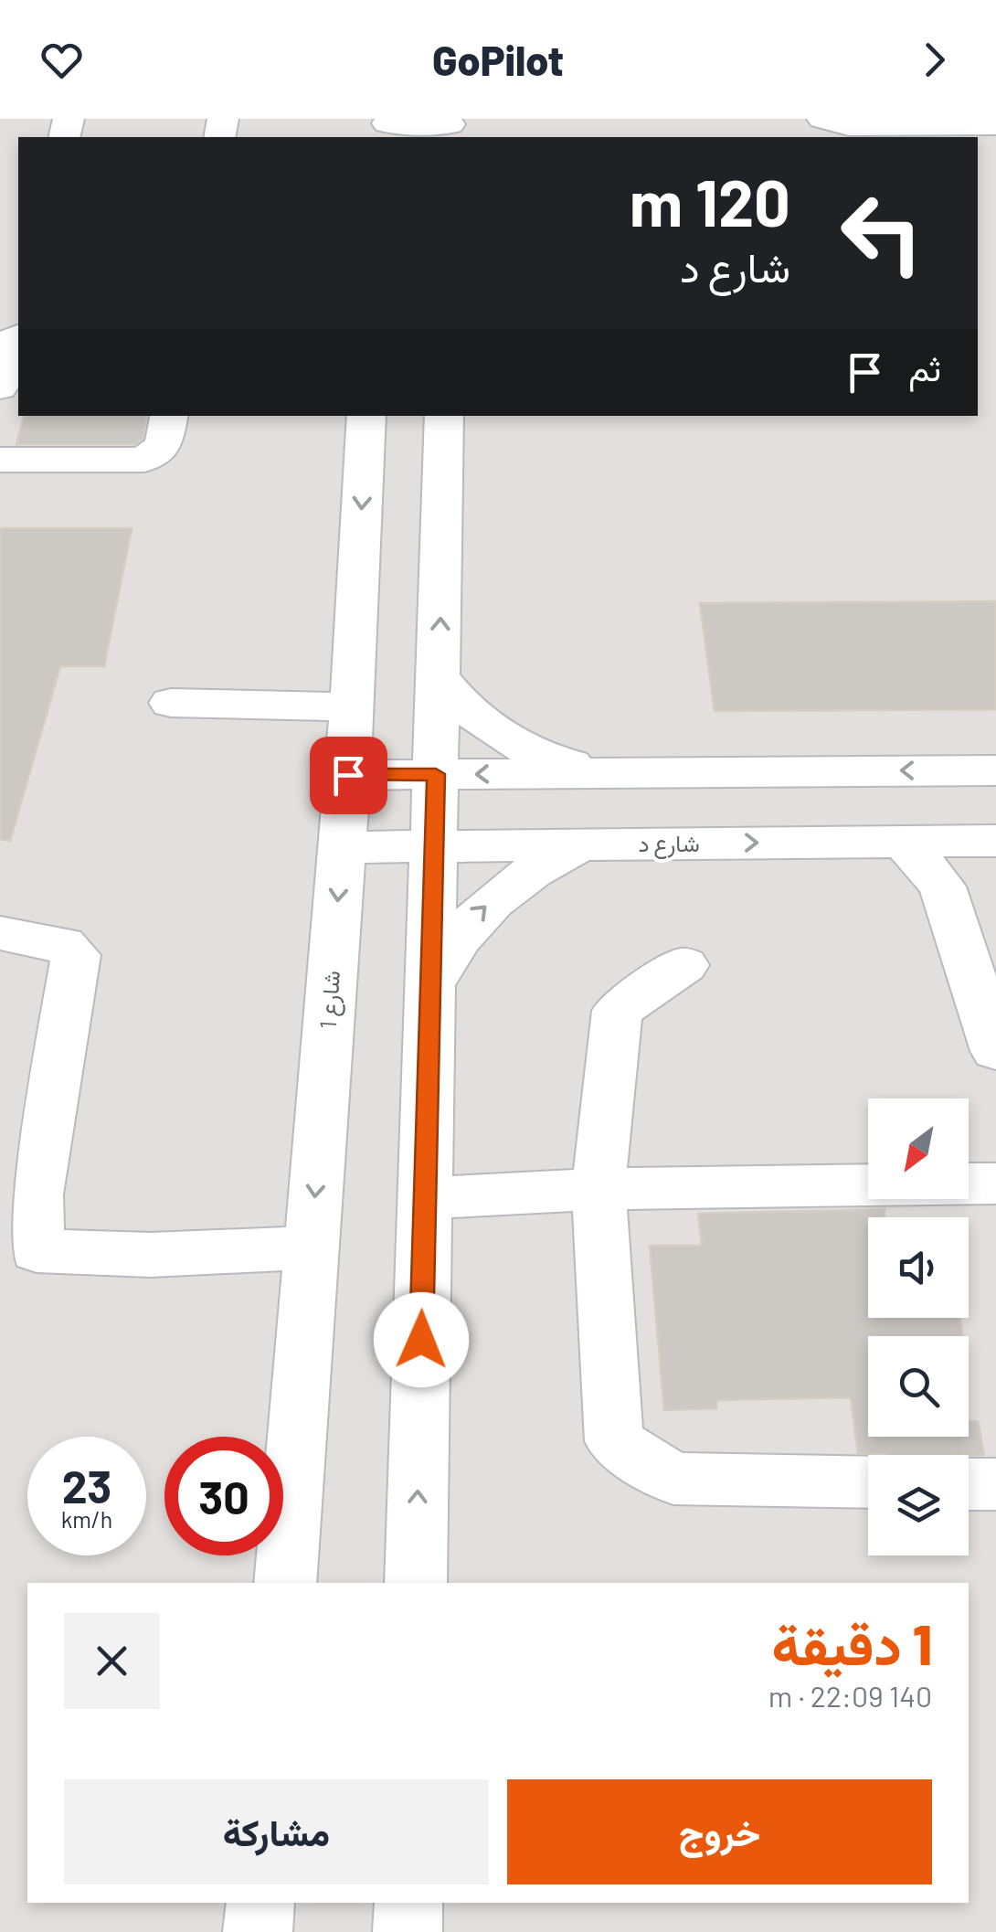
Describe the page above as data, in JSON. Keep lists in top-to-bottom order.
{
  "streets": {
    "street": ["شارع د", "شارع 1"]
  },
  "crossings": [
    ["شارع د", "شارع 1"]
  ],
  "north": "bottom left",
  "page": {
    "header": "GoPilot",
    "turn": ["120 m", "شارع د"],
    "then": "ثم",
    "speed": "23 km/h",
    "limit": "30",
    "heading": ["1 دقيقة", "140 m · 22:09"],
    "buttons": ["خروج", "مشاركة"]
  }
}
